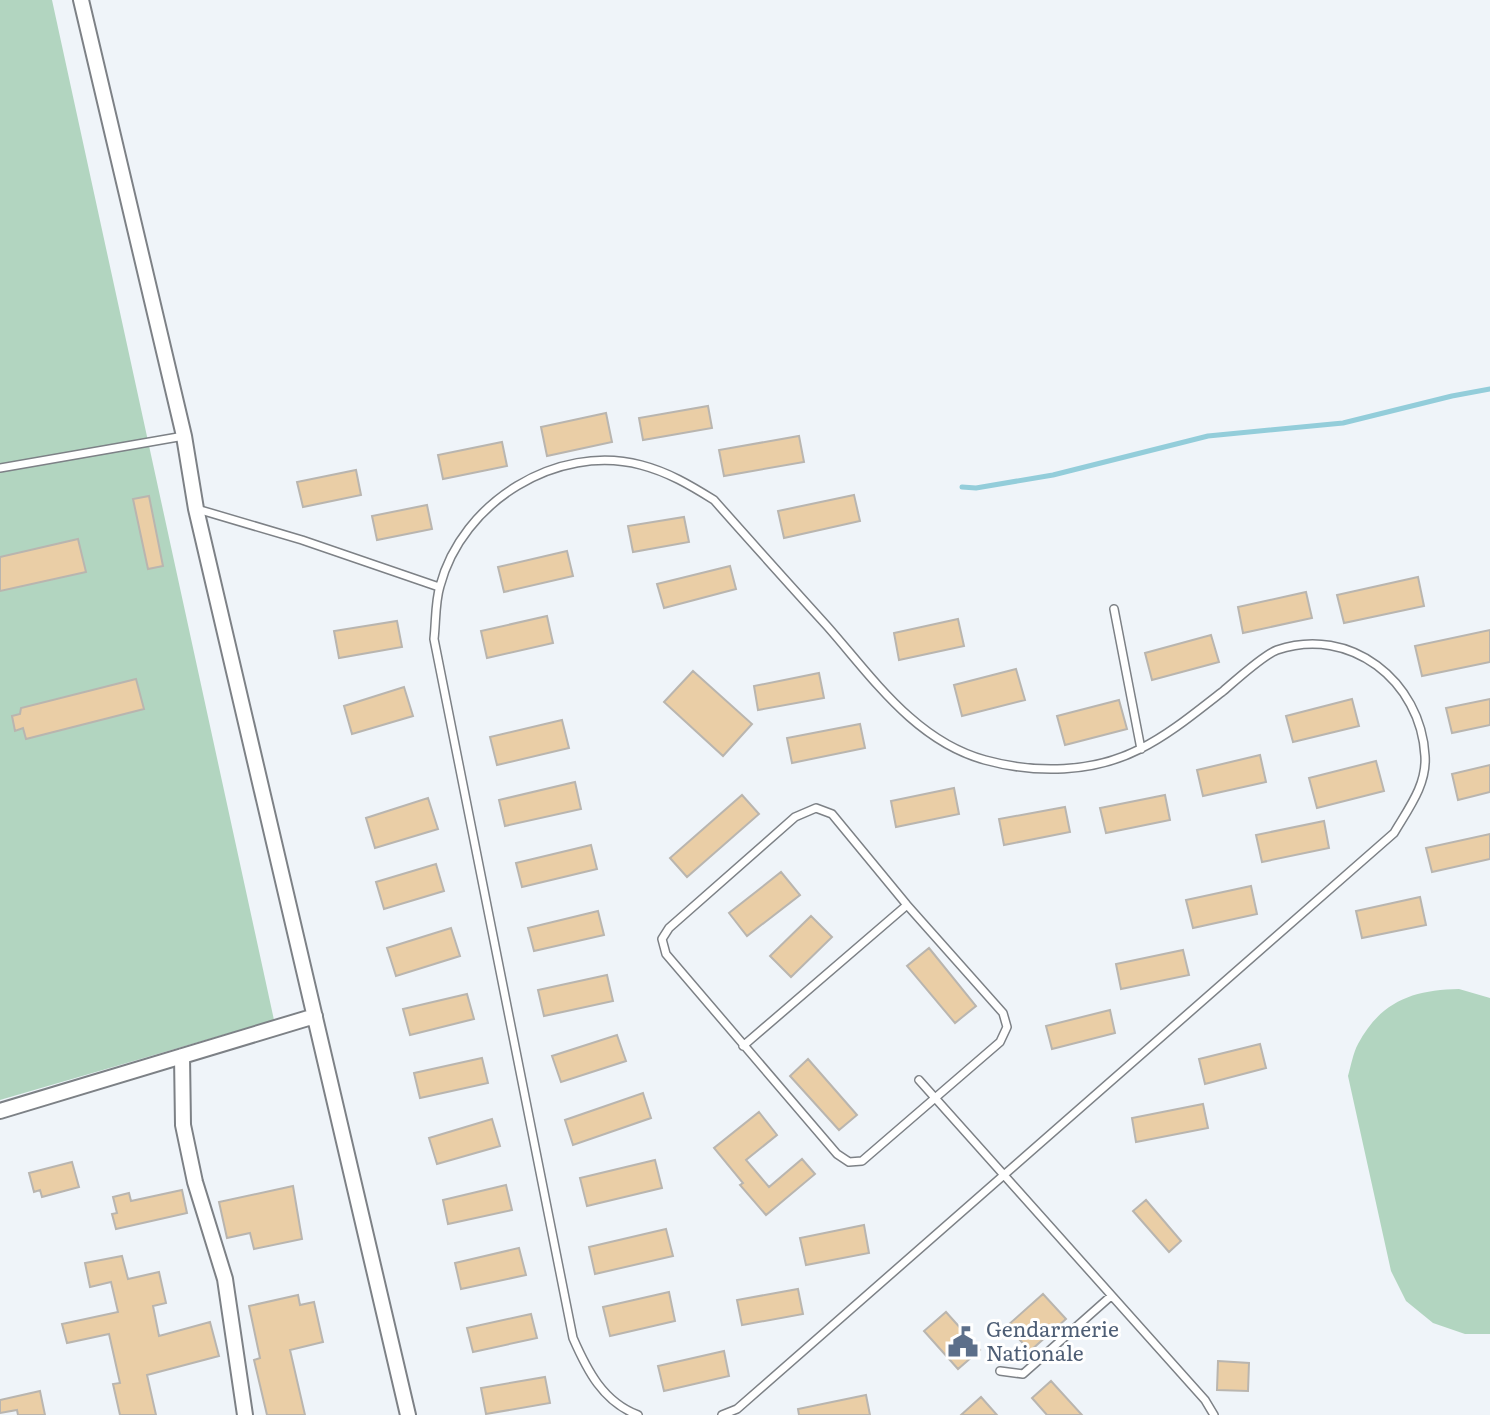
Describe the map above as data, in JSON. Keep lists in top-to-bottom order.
{
  "places": {
    "public building": ["Gendarmerie Nationale"]
  }
}
